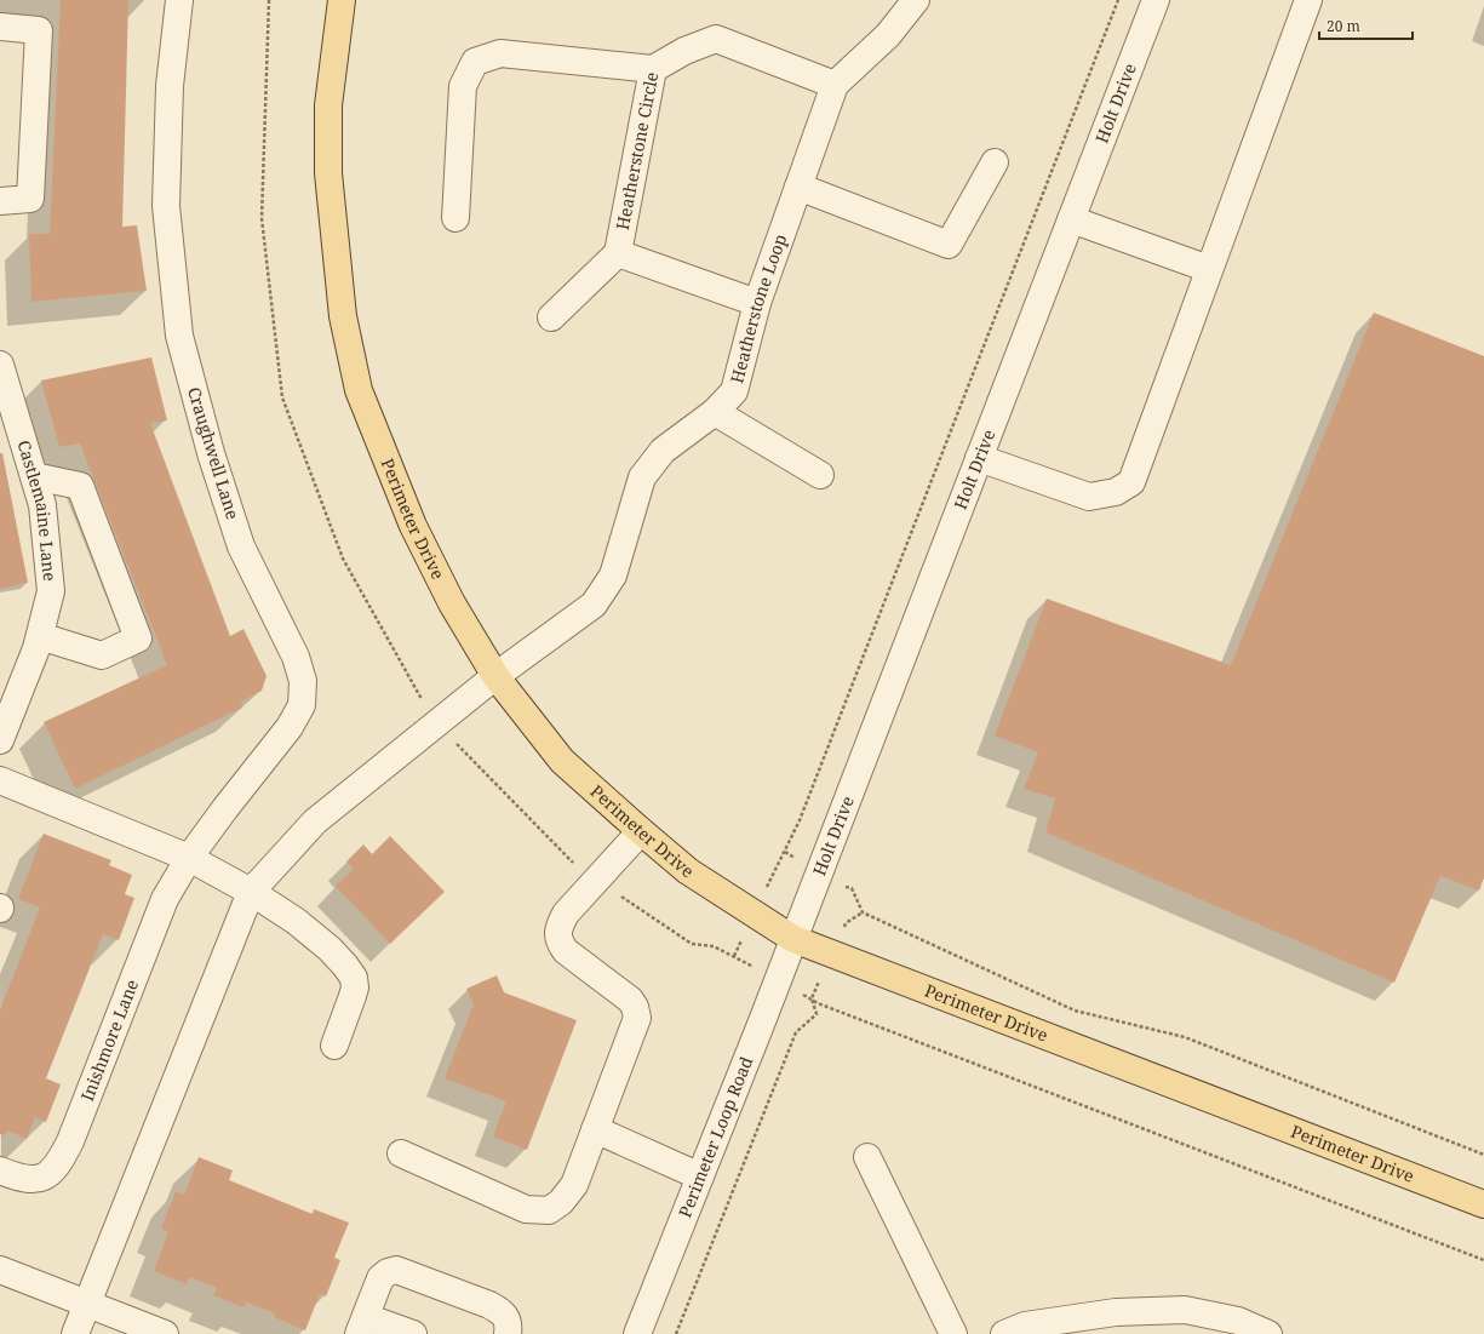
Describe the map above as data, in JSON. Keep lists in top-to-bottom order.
{
  "streets": {
    "main road": ["Perimeter Drive"],
    "street": [
      "Holt Drive",
      "Heatherstone Circle",
      "Heatherstone Loop",
      "Craughwell Lane",
      "Castlemaine Lane",
      "Inishmore Lane",
      "Perimeter Loop Road"
    ]
  },
  "crossings": [
    ["Holt Drive", "Perimeter Drive"],
    ["Holt Drive", "Perimeter Loop Road"],
    ["Heatherstone Circle", "Heatherstone Loop"],
    ["Heatherstone Loop", "Perimeter Drive"],
    ["Craughwell Lane", "Inishmore Lane"],
    ["Perimeter Drive", "Perimeter Loop Road"]
  ],
  "scale_bar": "20 m"
}
